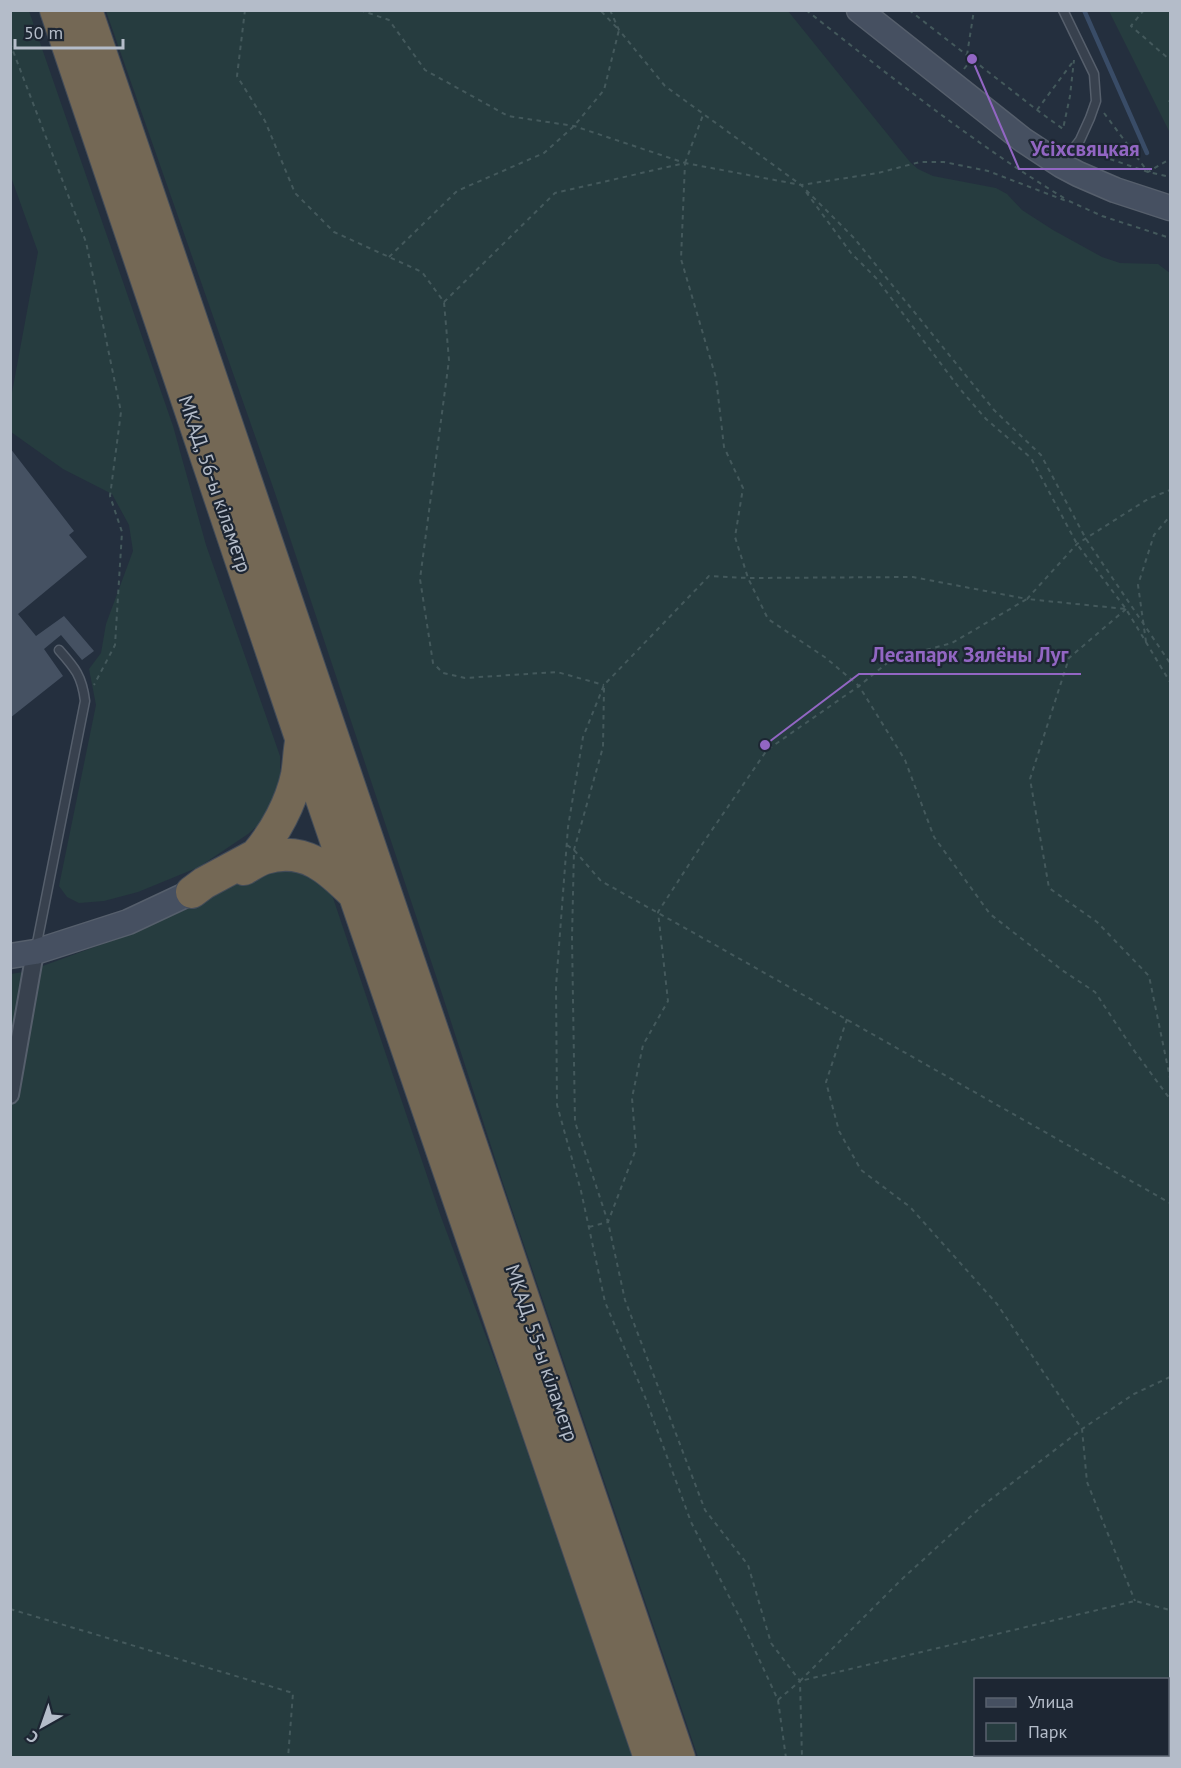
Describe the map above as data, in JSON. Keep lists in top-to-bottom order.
{
  "streets": {
    "highway": ["МКАД, 56-ы кіламетр", "МКАД, 55-ы кіламетр"]
  },
  "crossings": [
    ["МКАД, 56-ы кіламетр", "МКАД, 55-ы кіламетр"]
  ],
  "places": ["Усіхсвяцкая", "Лесапарк Зялёны Луг"],
  "legend": ["Улица", "Парк"],
  "scale_bar": "50 m",
  "north": "bottom left"
}
